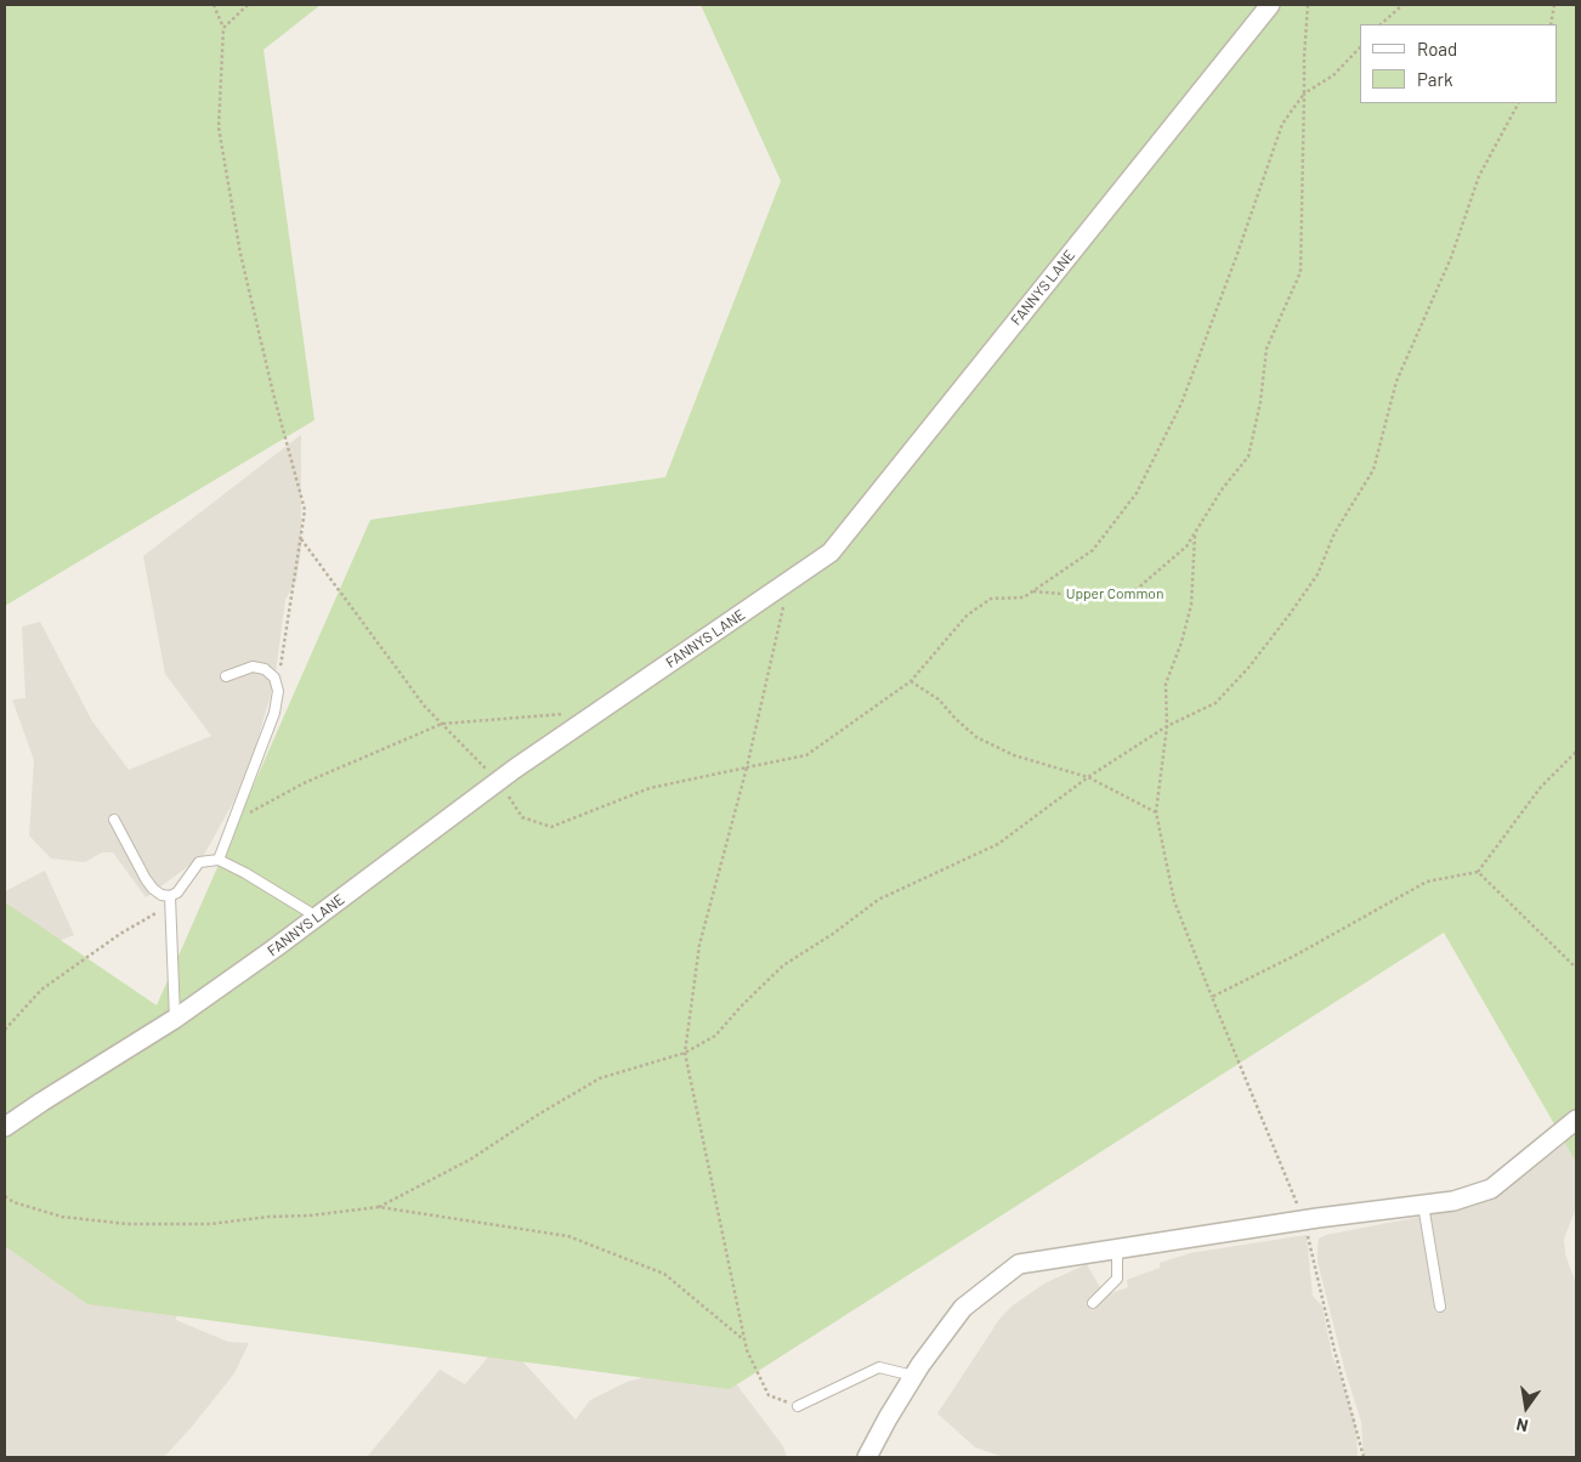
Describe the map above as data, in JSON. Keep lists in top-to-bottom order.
{
  "streets": {
    "street": ["FANNYS LANE"]
  },
  "parks": ["Upper Common"],
  "legend": ["Road", "Park"],
  "north": "bottom"
}
